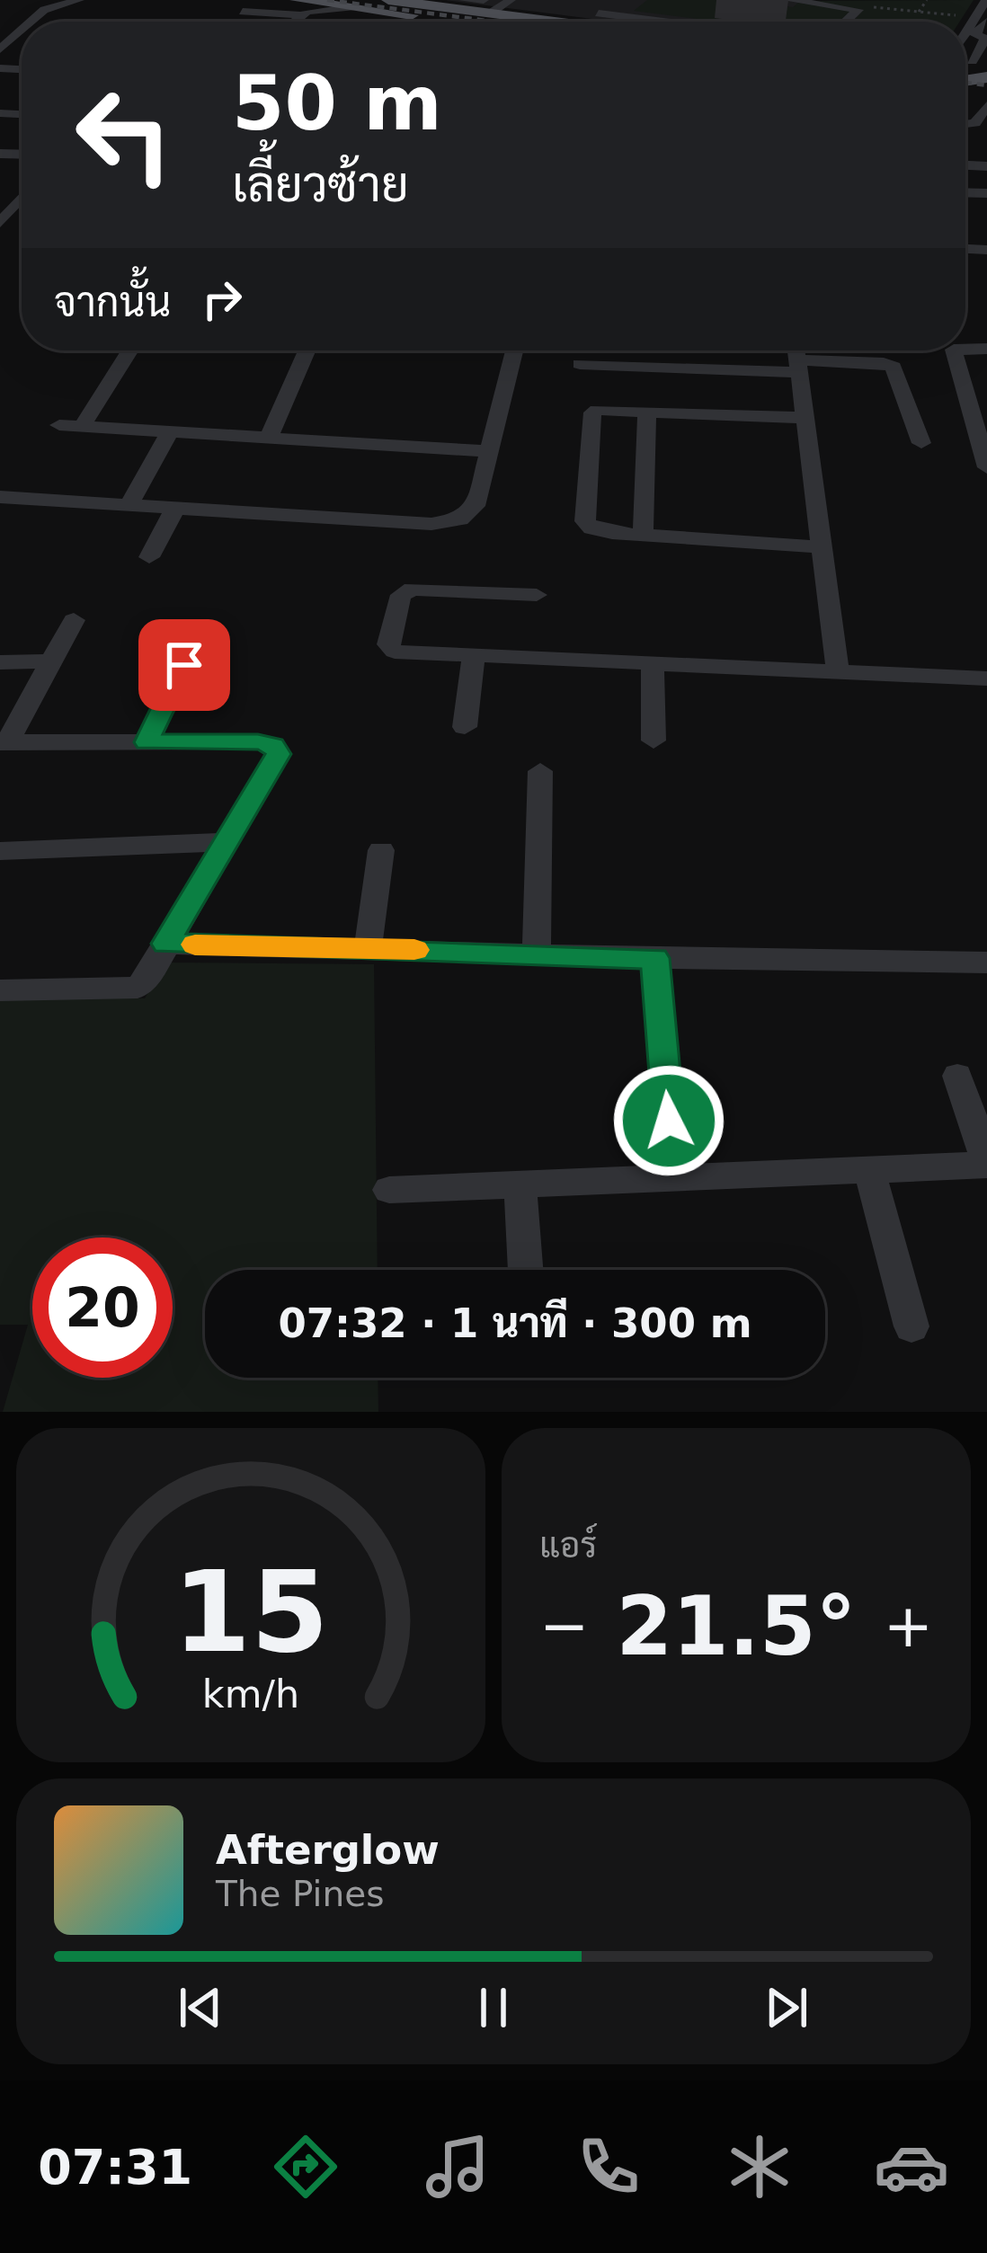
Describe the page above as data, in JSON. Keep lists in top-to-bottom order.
{
  "page": {
    "turn": ["50 m", "เลี้ยวซ้าย"],
    "then": "จากนั้น",
    "limit": "20",
    "trip": "07:32 · 1 นาที · 300 m",
    "tile": "แอร์",
    "heat": ["−", "21.5°", "+"],
    "song": ["Afterglow", "The Pines"],
    "tabs": "07:31",
    "gauge": ["15", "km/h"]
  }
}
